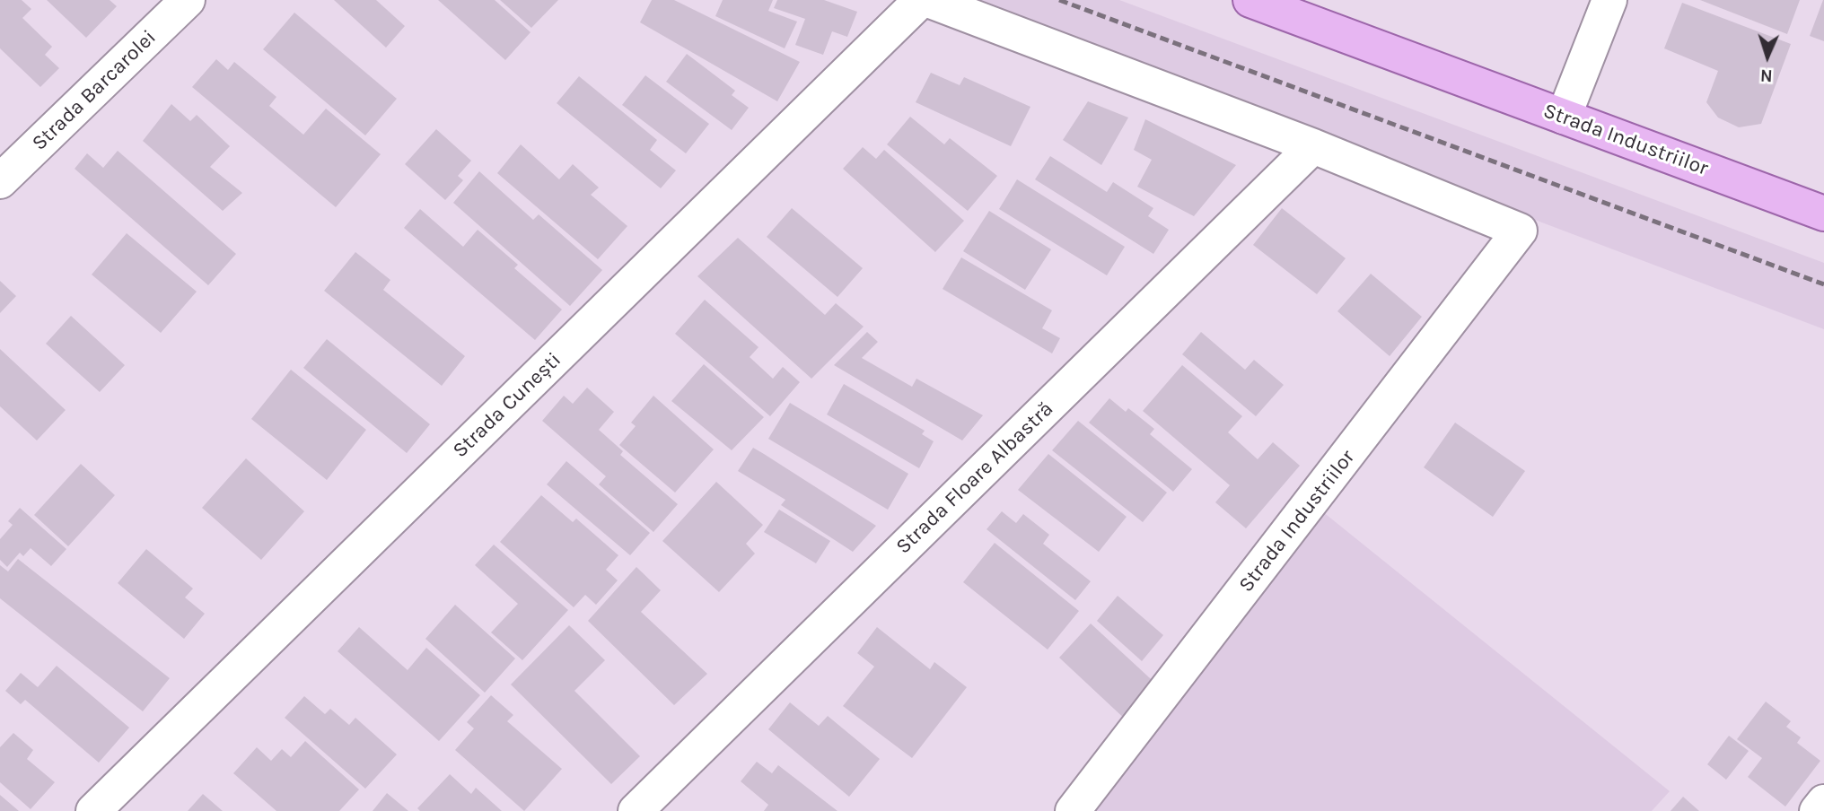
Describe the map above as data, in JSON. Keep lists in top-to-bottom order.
{
  "streets": {
    "main road": ["Strada Industriilor"],
    "street": ["Strada Barcarolei", "Strada Cunești", "Strada Floare Albastră"]
  },
  "crossings": [
    ["Strada Industriilor", "Strada Floare Albastră"]
  ],
  "north": "bottom"
}
